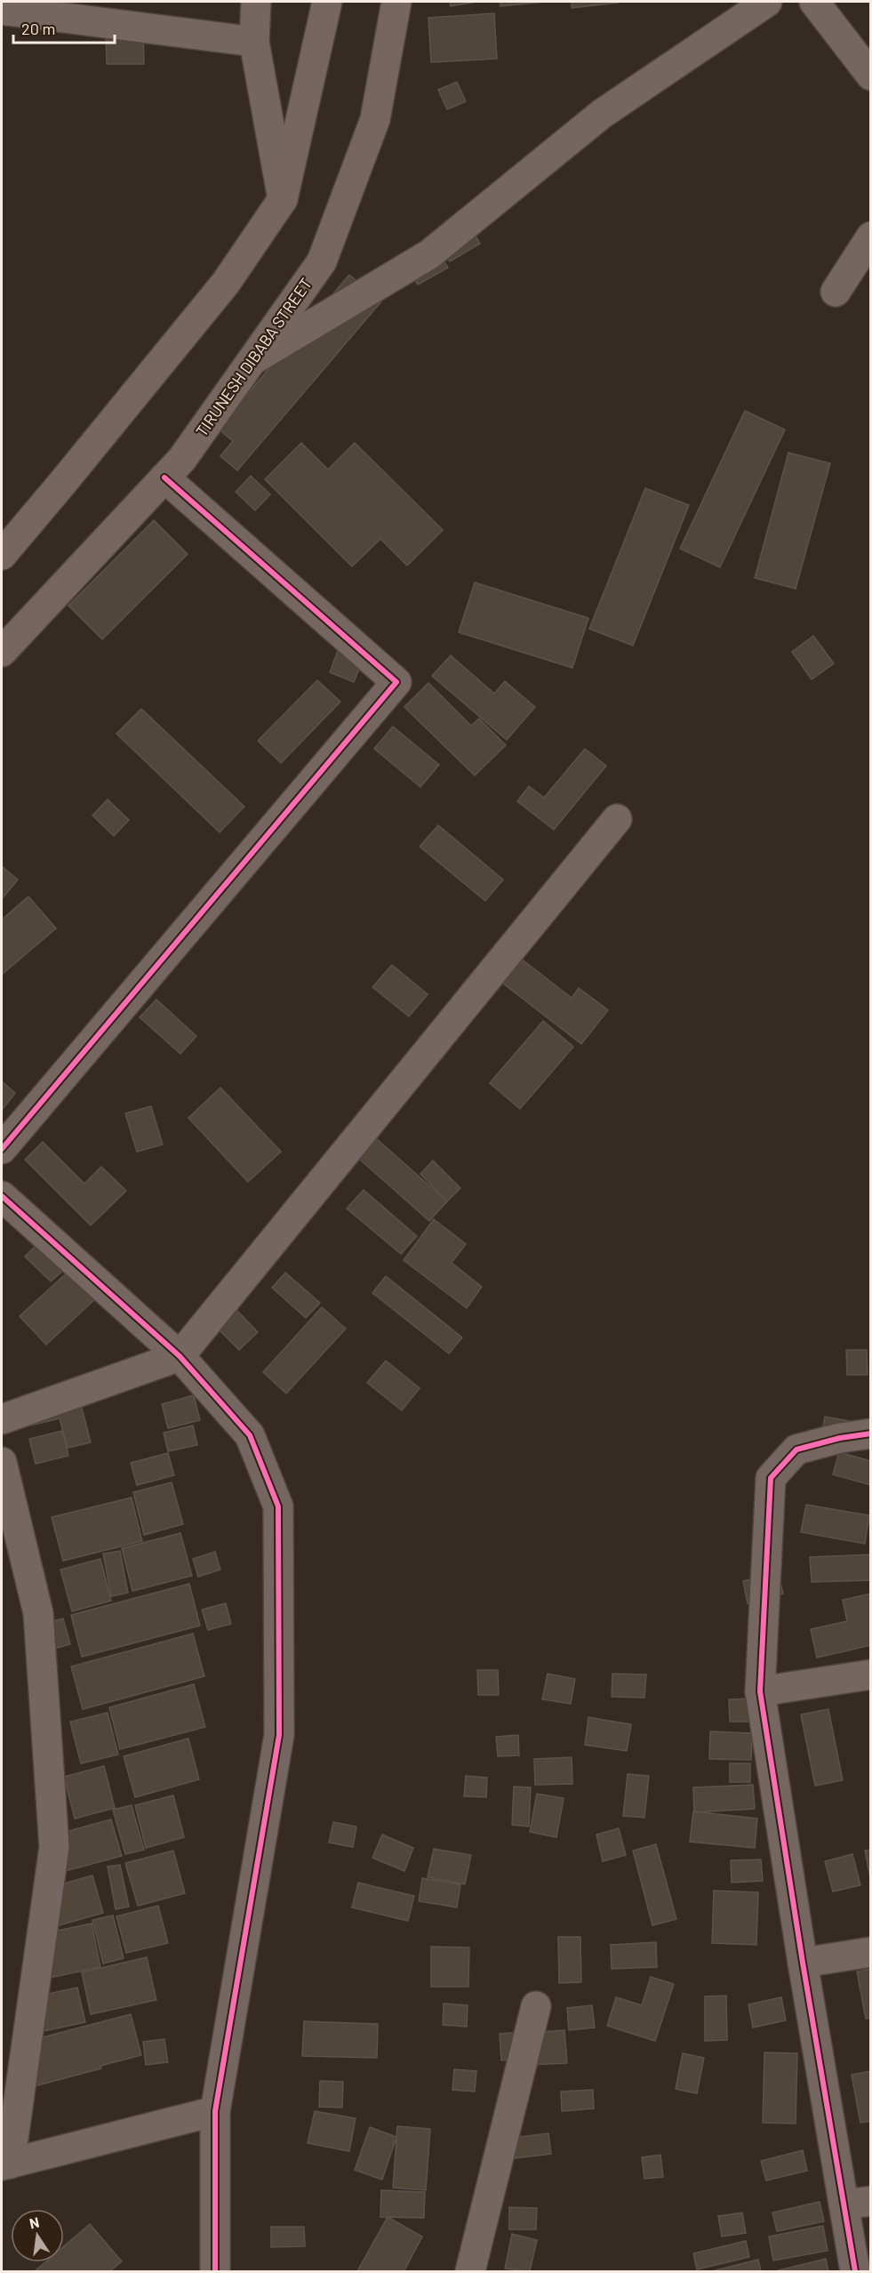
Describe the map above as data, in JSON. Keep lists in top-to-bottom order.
{
  "streets": {
    "main road": ["TIRUNESH DIBABA STREET"]
  },
  "scale_bar": "20 m",
  "north": "top"
}
